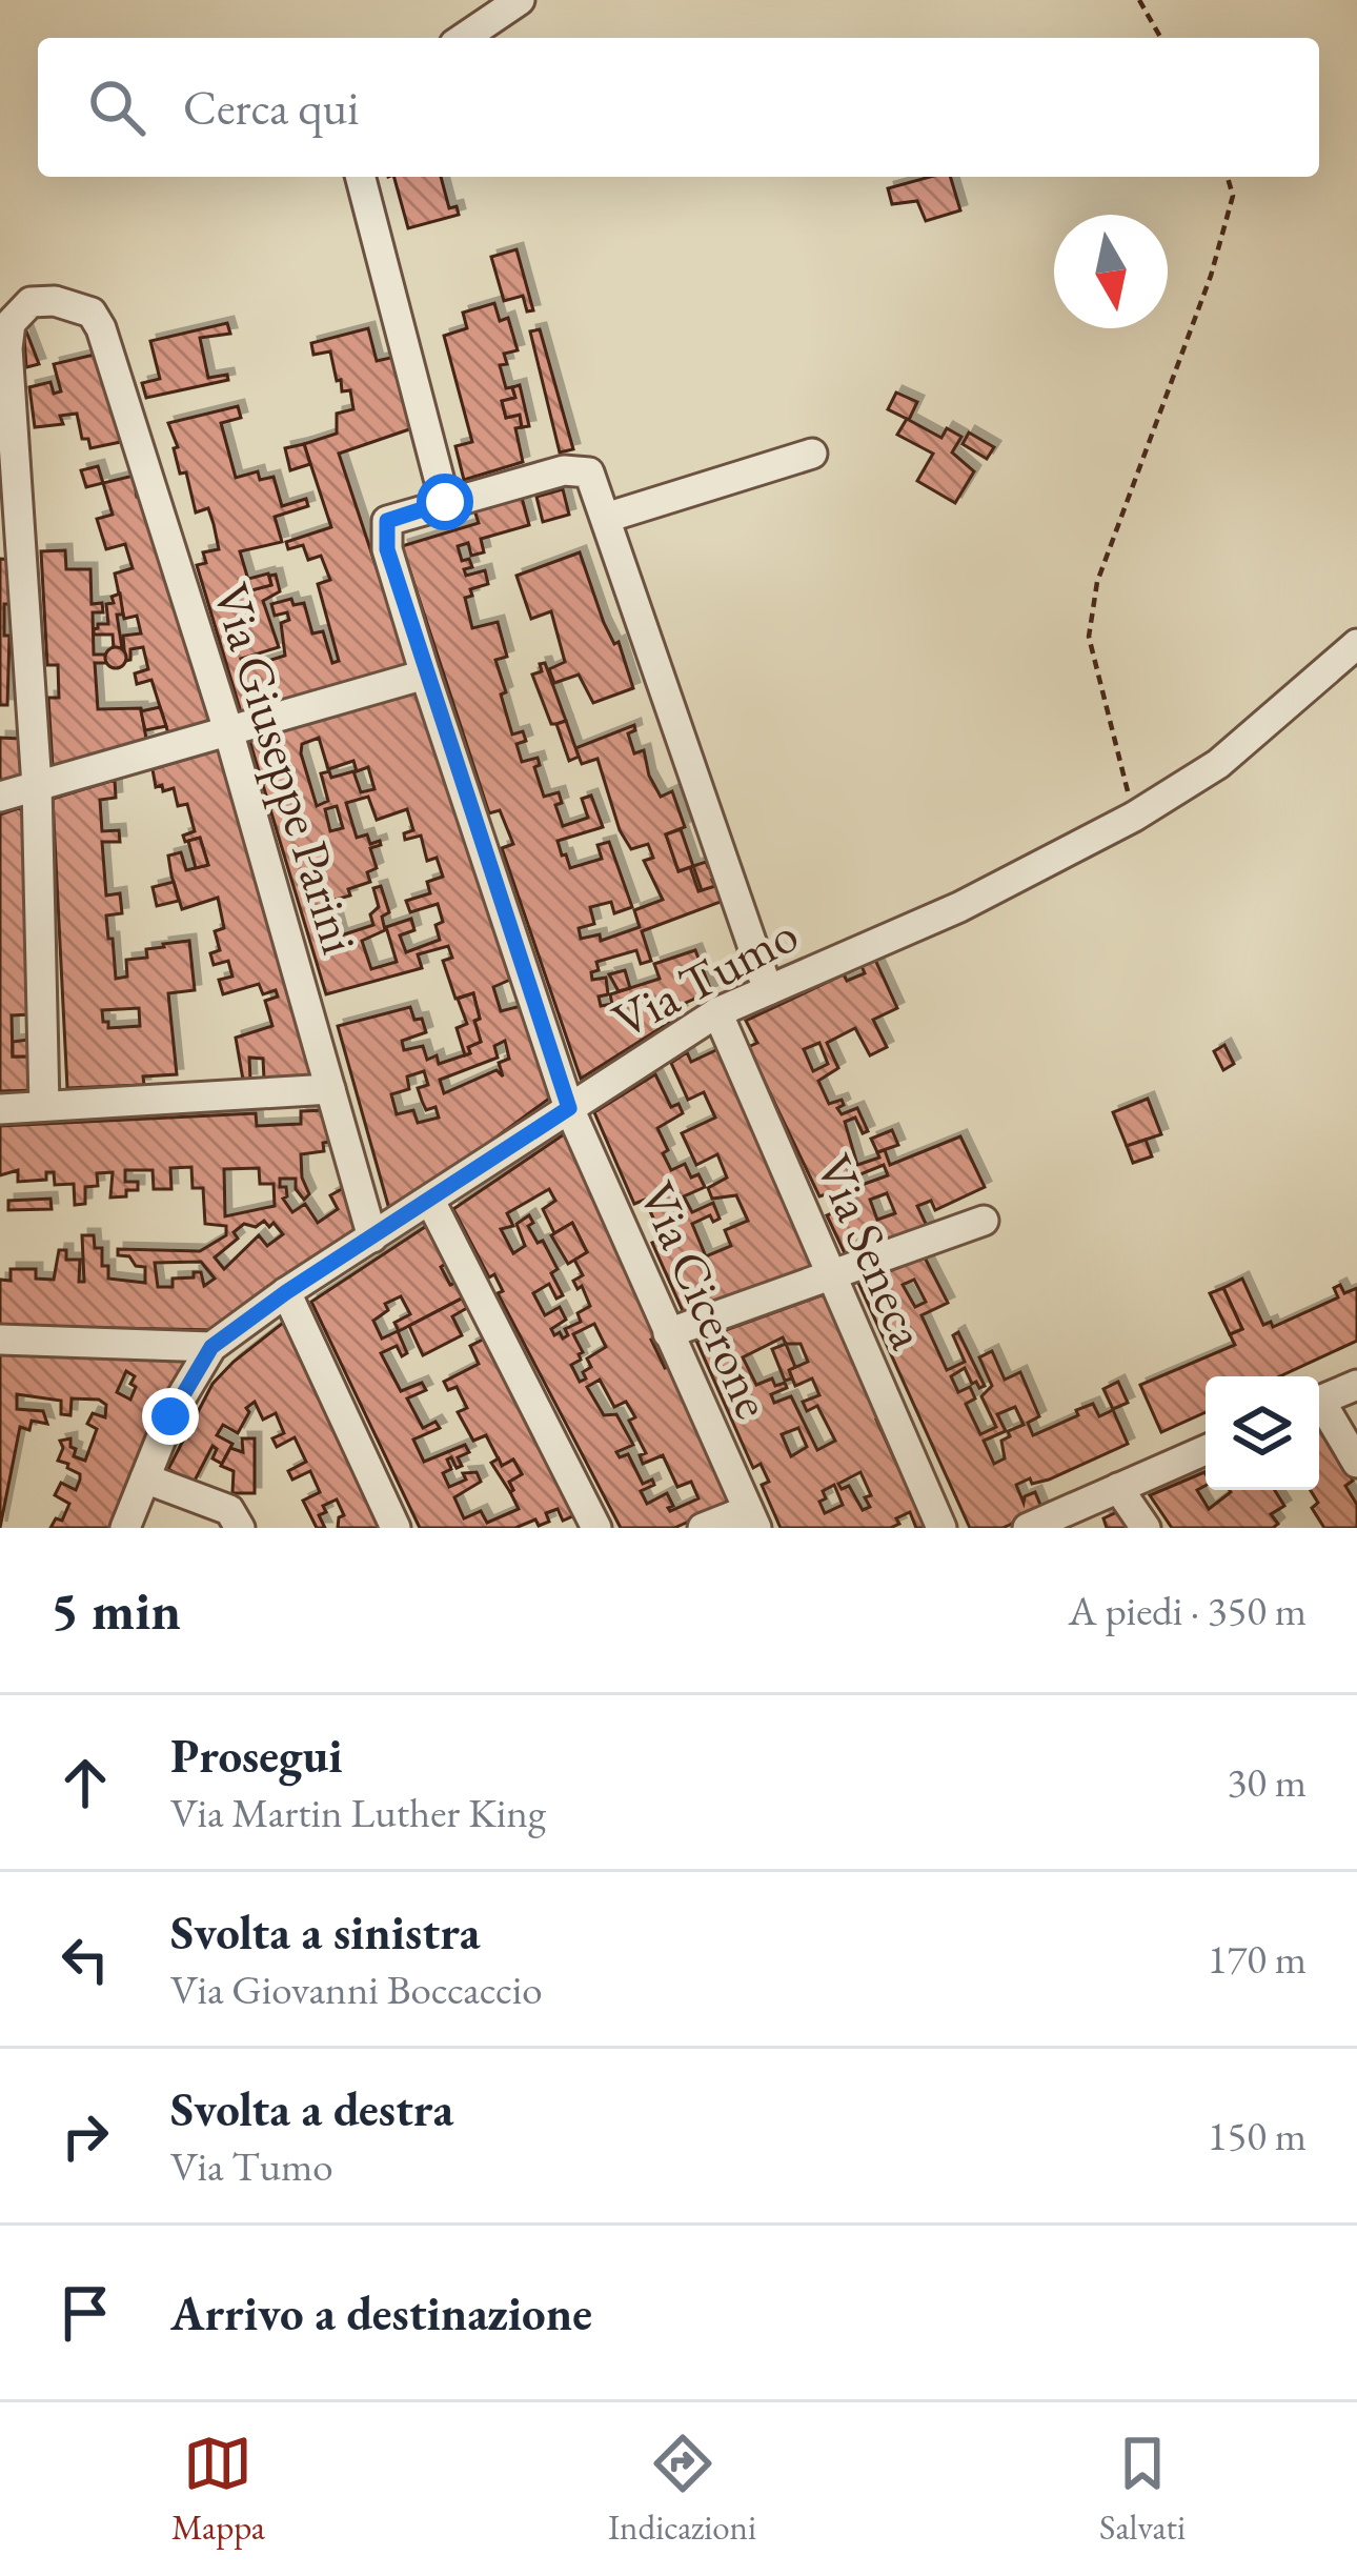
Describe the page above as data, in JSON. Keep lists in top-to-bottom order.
{
  "streets": {
    "street": [
      "Via Giuseppe Parini",
      "Via Tumo",
      "Via Seneca",
      "Via Cicerone"
    ]
  },
  "crossings": [
    ["Via Giuseppe Parini", "Via Tumo"],
    ["Via Tumo", "Via Seneca"],
    ["Via Tumo", "Via Cicerone"]
  ],
  "north": "bottom",
  "page": {
    "search": "Cerca qui",
    "heading": ["5 min", "A piedi · 350 m"],
    "list": [
      ["Prosegui", "Via Martin Luther King", "30 m"],
      ["Svolta a sinistra", "Via Giovanni Boccaccio", "170 m"],
      ["Svolta a destra", "Via Tumo", "150 m"],
      "Arrivo a destinazione"
    ],
    "nav": ["Mappa", "Indicazioni", "Salvati"]
  }
}
